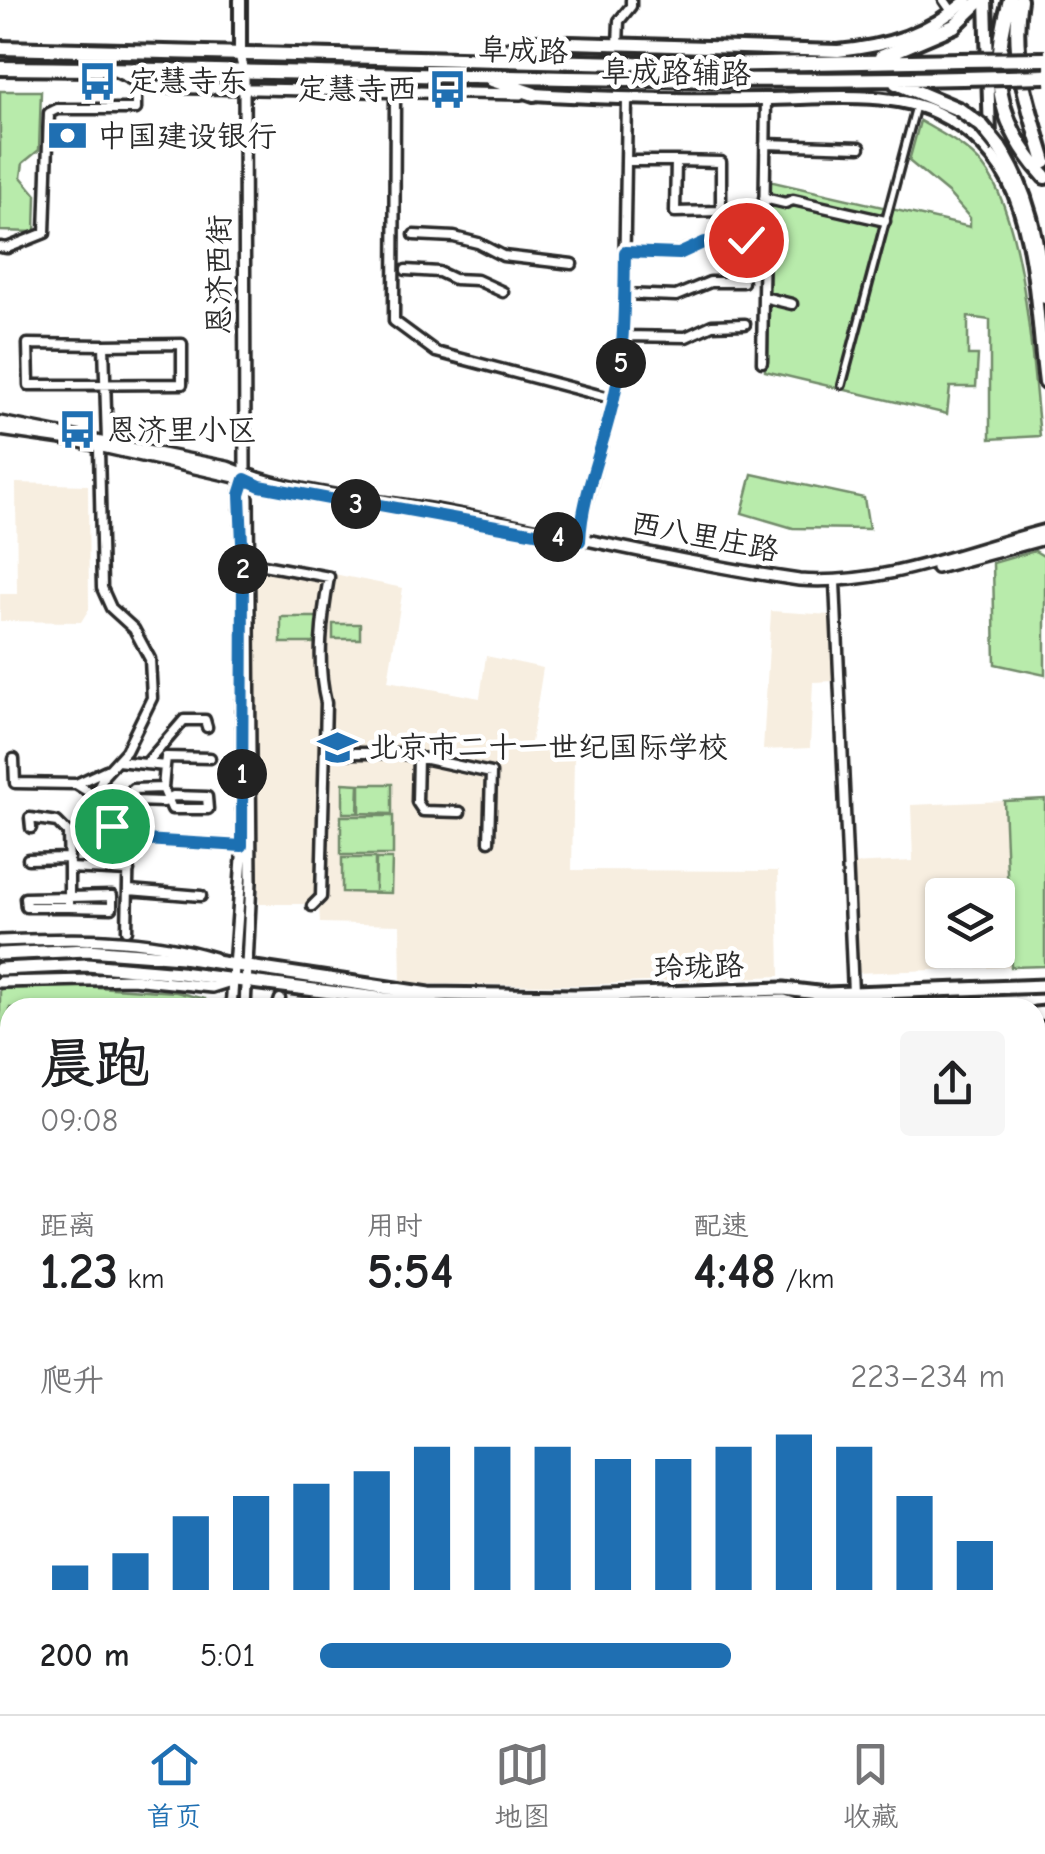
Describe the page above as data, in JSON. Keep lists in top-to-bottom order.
{
  "streets": {
    "highway": ["阜成路"],
    "main road": ["阜成路辅路", "玲珑路"],
    "street": ["恩济西街", "西八里庄路"]
  },
  "crossings": [
    ["阜成路", "阜成路辅路"],
    ["阜成路", "恩济西街"],
    ["阜成路辅路", "恩济西街"],
    ["恩济西街", "西八里庄路"],
    ["恩济西街", "玲珑路"]
  ],
  "places": {
    "bus stop": ["定慧寺东", "定慧寺西", "恩济里小区"],
    "bank": ["中国建设银行"],
    "school or university": ["北京市二十一世纪国际学校"]
  },
  "page": {
    "pins": [
      "5",
      "3",
      "4",
      "2",
      "1"
    ],
    "heading": ["晨跑", "09:08"],
    "stats": [
      ["距离", "1.23 km"],
      ["用时", "5:54"],
      ["配速", "4:48 /km"]
    ],
    "chart": ["爬升", "223–234 m"],
    "list": [
      {
        "name": "200 m",
        "note": "5:01"
      }
    ],
    "tabs": ["首页", "地图", "收藏"]
  }
}
